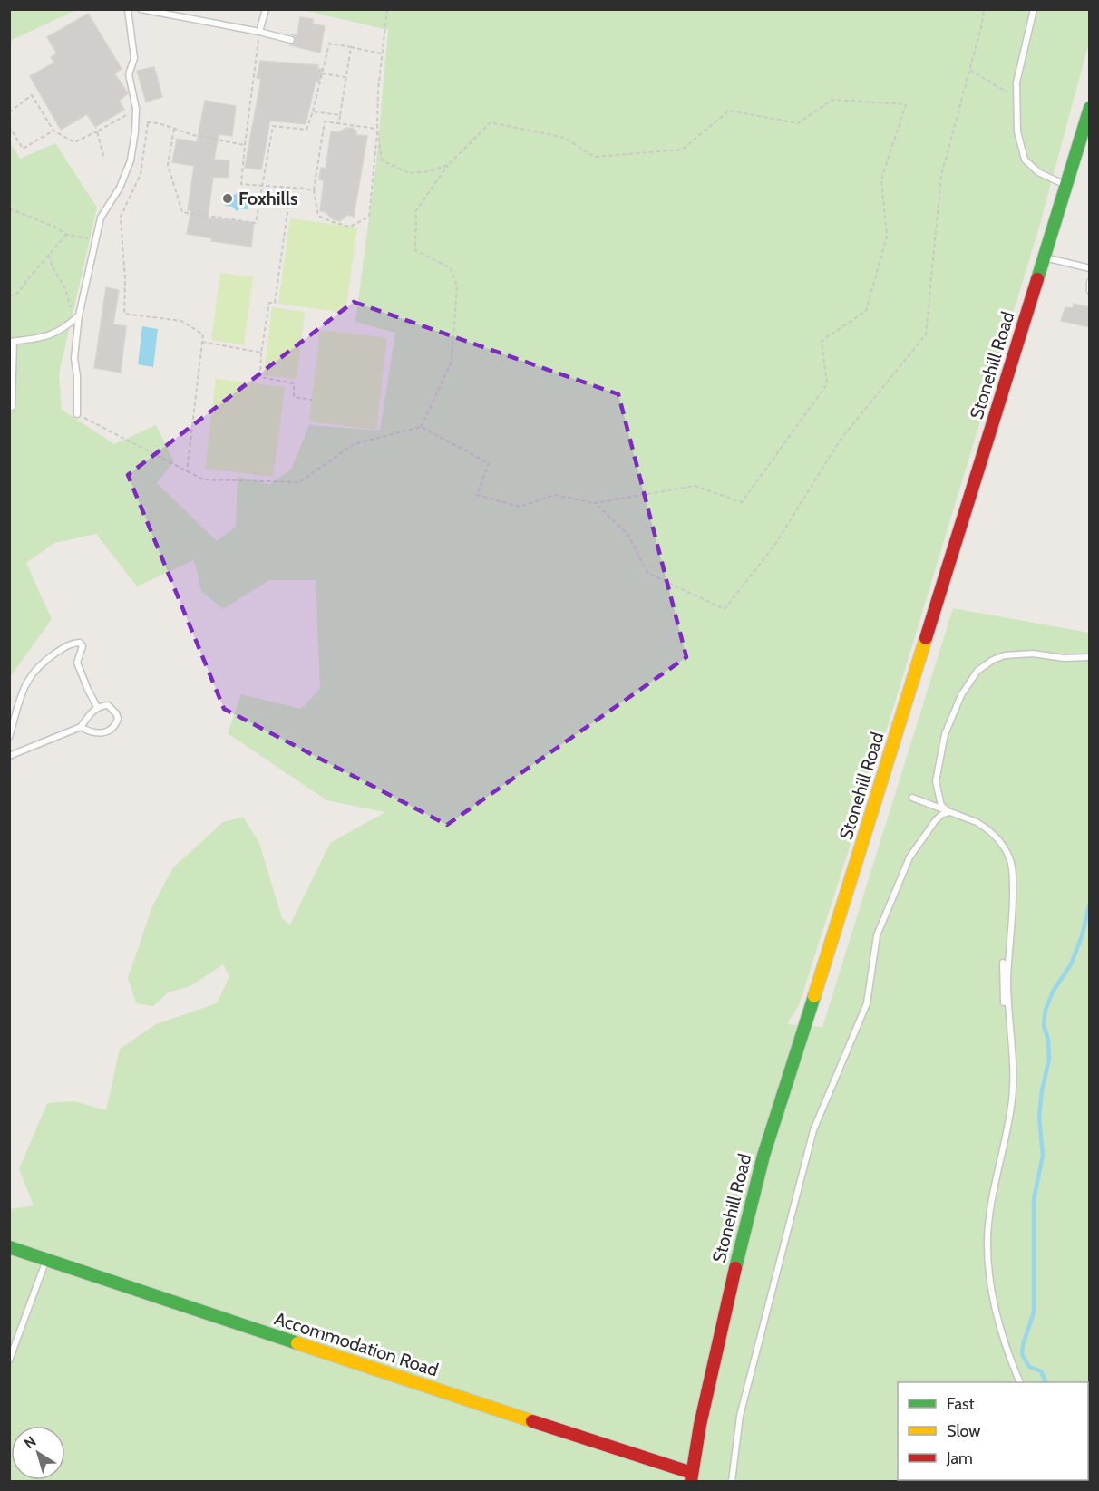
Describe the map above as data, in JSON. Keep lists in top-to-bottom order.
{
  "streets": {
    "street": ["Stonehill Road", "Accommodation Road"]
  },
  "crossings": [
    ["Stonehill Road", "Accommodation Road"]
  ],
  "places": ["Foxhills"],
  "legend": ["Fast", "Slow", "Jam"],
  "north": "top left"
}
